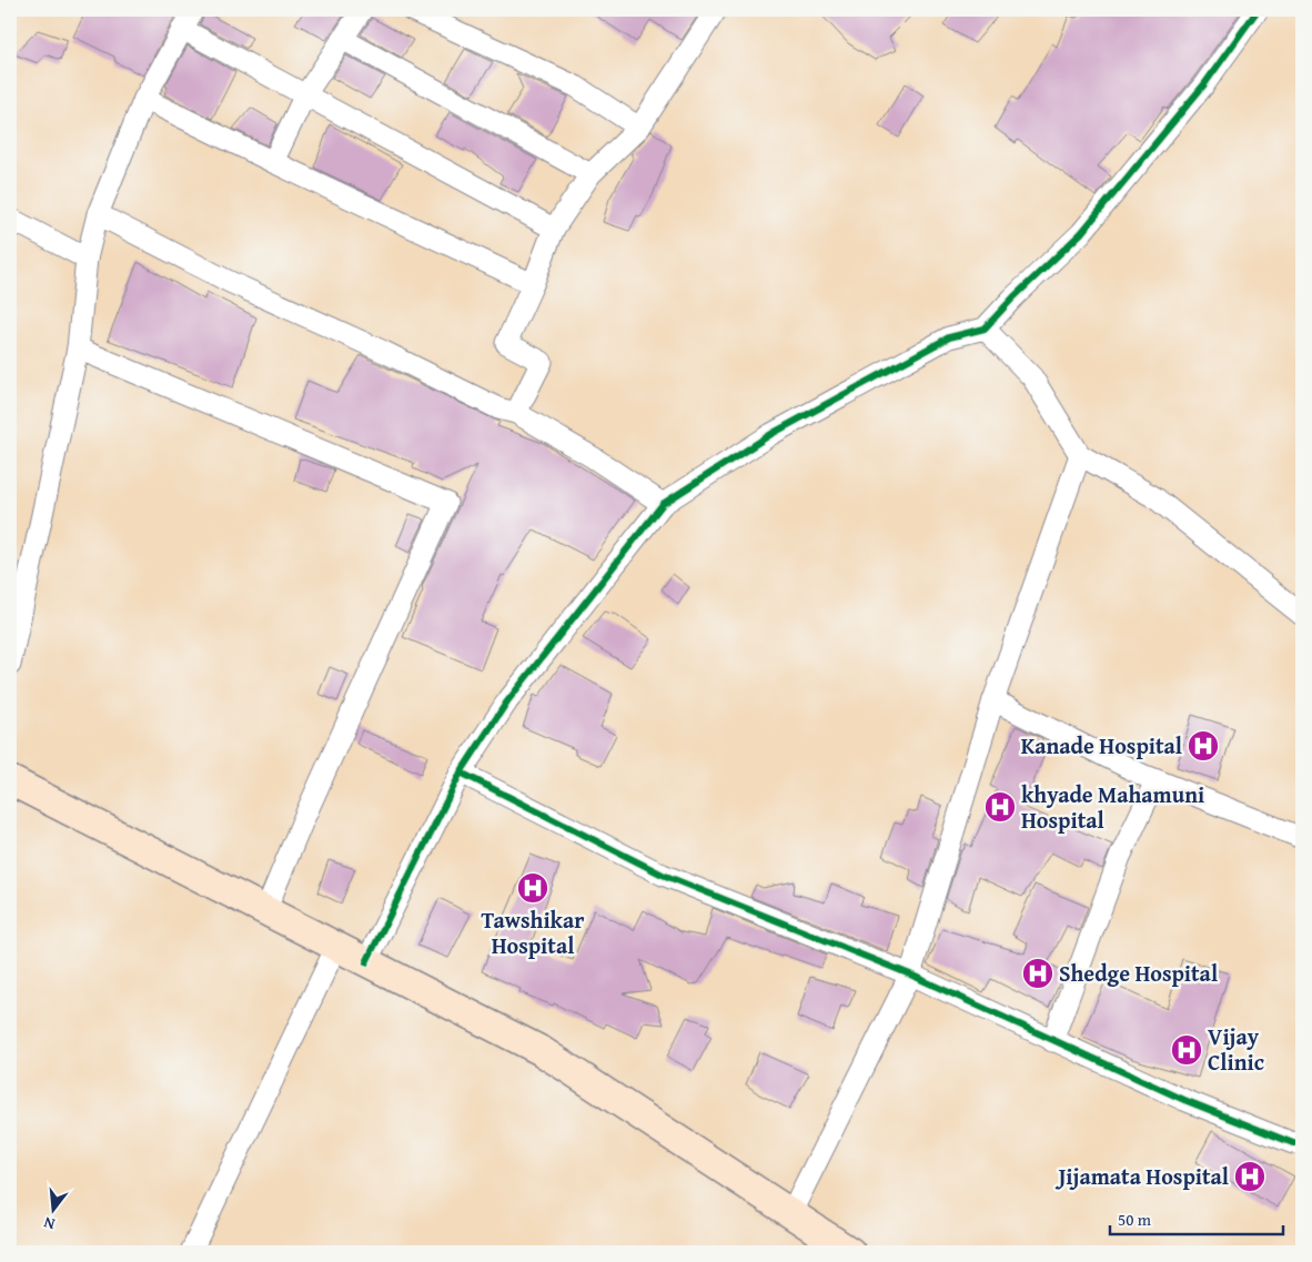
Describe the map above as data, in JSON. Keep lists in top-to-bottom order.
{
  "places": {
    "hospital": [
      "Kanade Hospital",
      "khyade Mahamuni Hospital",
      "Tawshikar Hospital",
      "Shedge Hospital",
      "Vijay Clinic",
      "Jijamata Hospital"
    ]
  },
  "scale_bar": "50 m",
  "north": "bottom"
}
